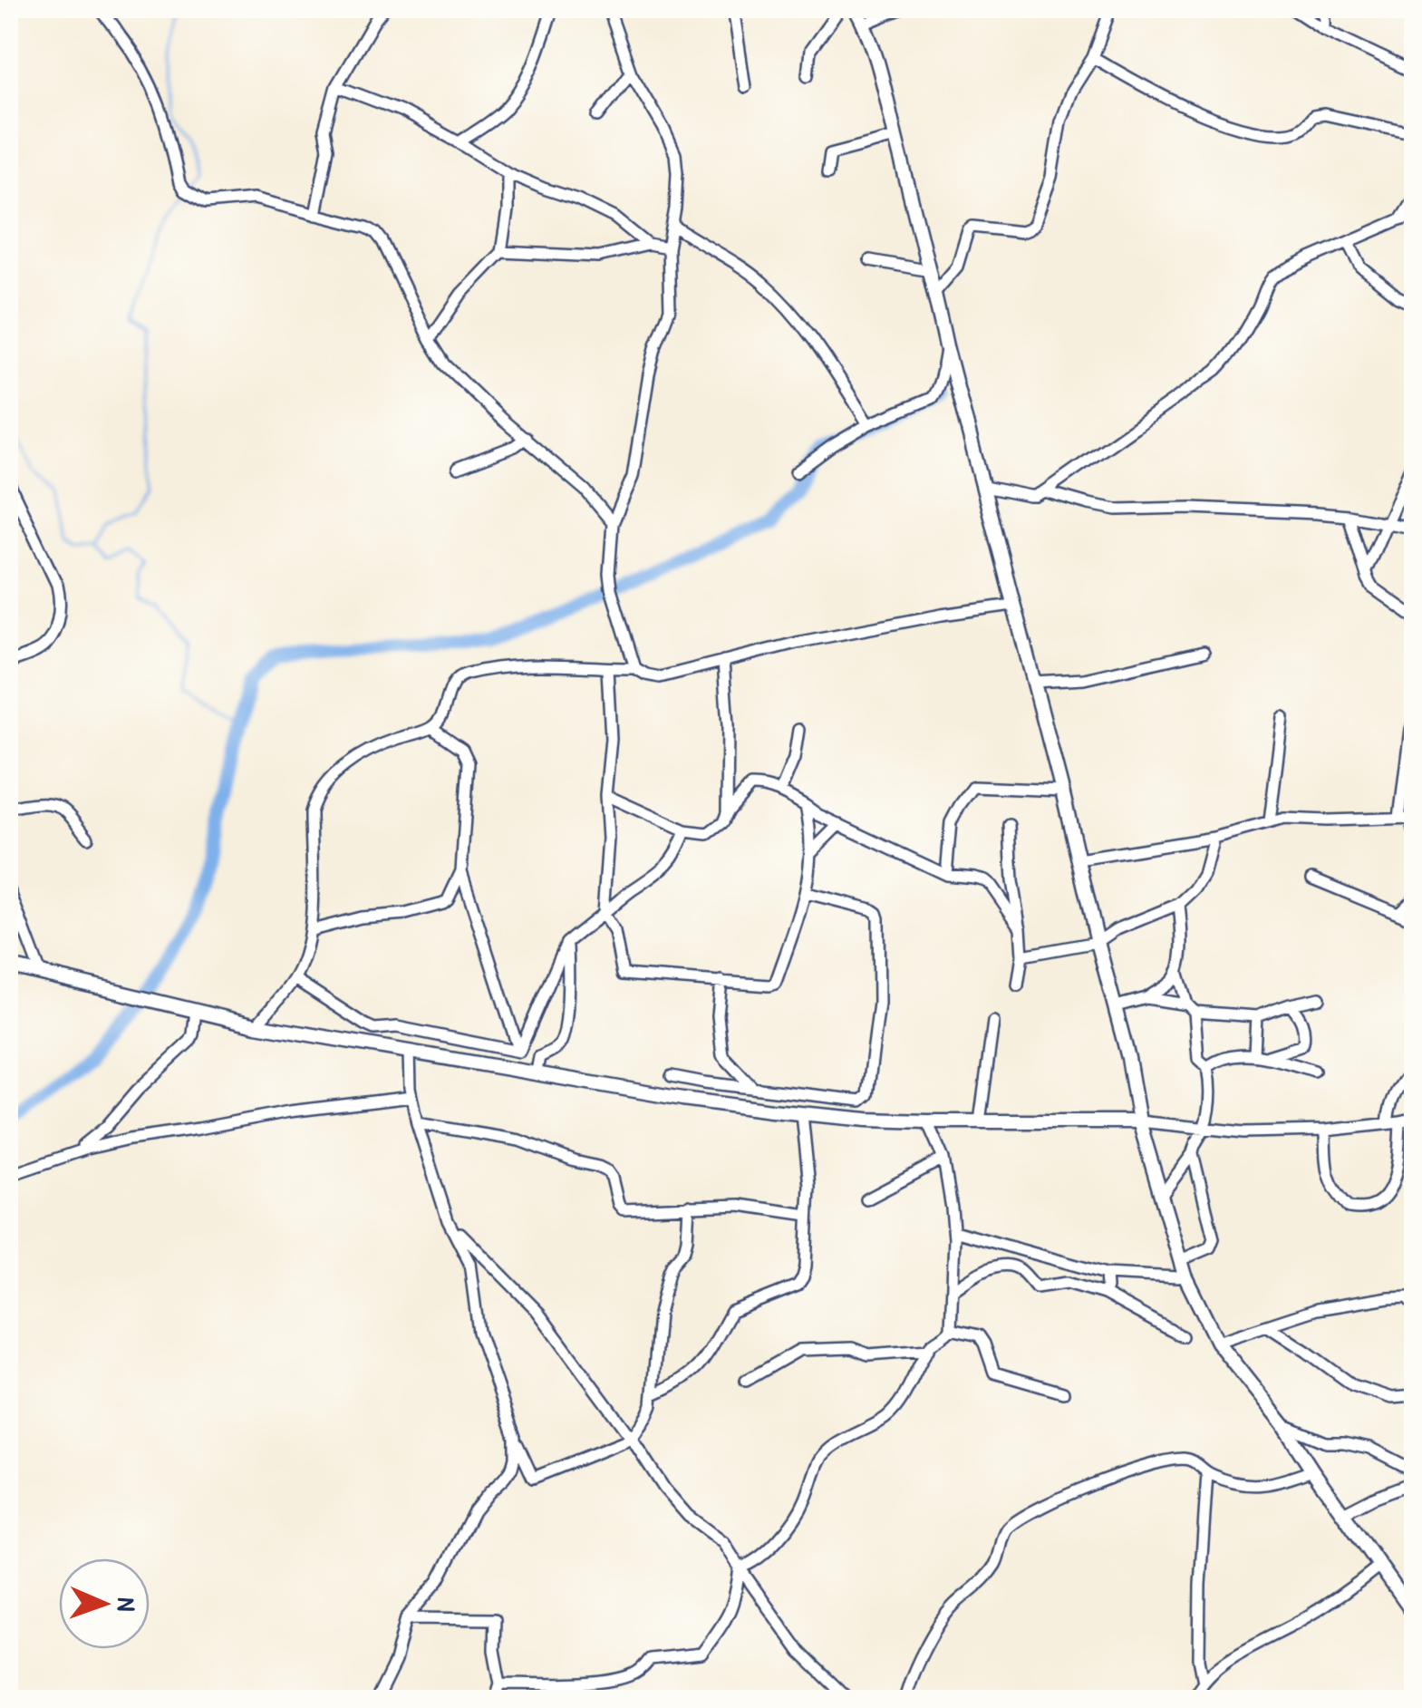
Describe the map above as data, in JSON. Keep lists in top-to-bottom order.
{
  "north": "right"
}
